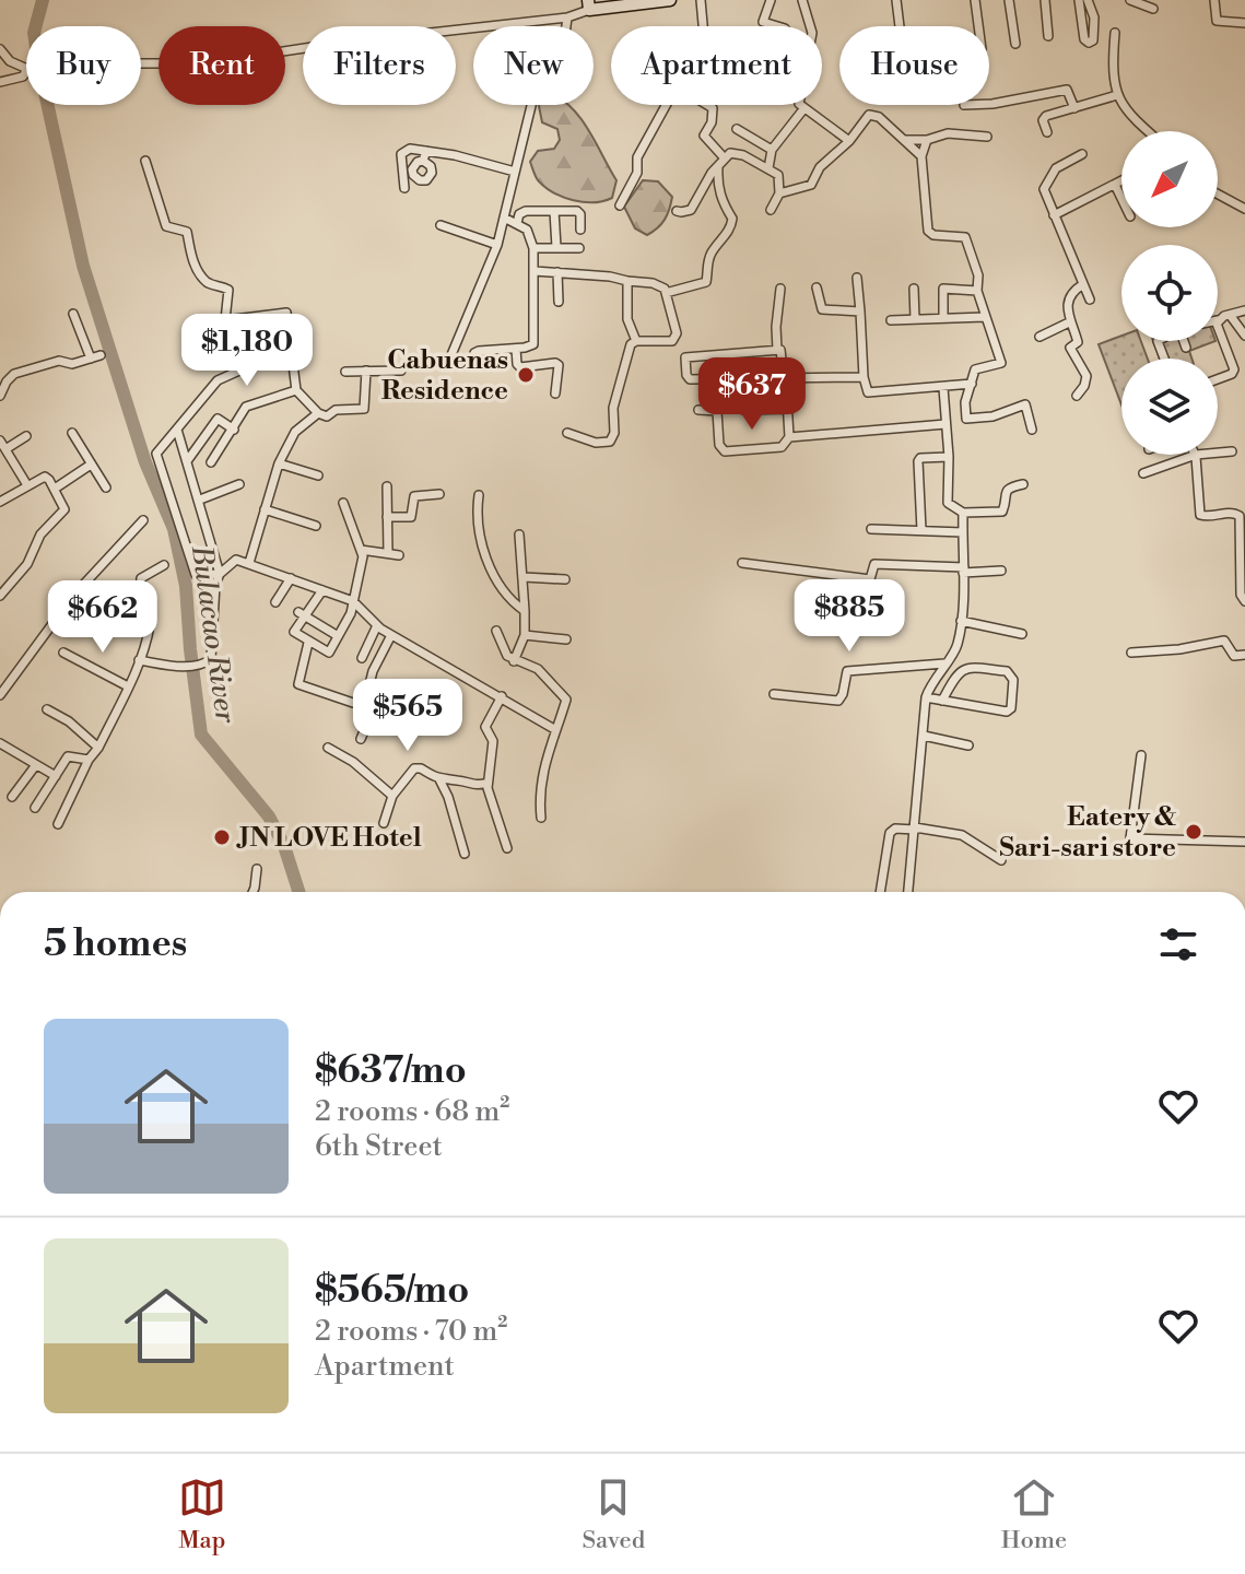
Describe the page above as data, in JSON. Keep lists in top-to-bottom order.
{
  "water": ["Bulacao River"],
  "places": ["Cabuenas Residence", "Eatery & Sari-sari store", "JN LOVE Hotel"],
  "north": "bottom left",
  "page": {
    "chip": [
      "Buy",
      "Rent",
      "Filters",
      "New",
      "Apartment",
      "House"
    ],
    "price": [
      "$1,180",
      "$637",
      "$885",
      "$662",
      "$565"
    ],
    "heading": "5 homes",
    "list": [
      {
        "name": "$637/mo",
        "note": "2 rooms · 68 m² · 6th Street"
      },
      {
        "name": "$565/mo",
        "note": "2 rooms · 70 m² · Apartment"
      }
    ],
    "tabs": ["Map", "Saved", "Home"]
  }
}
